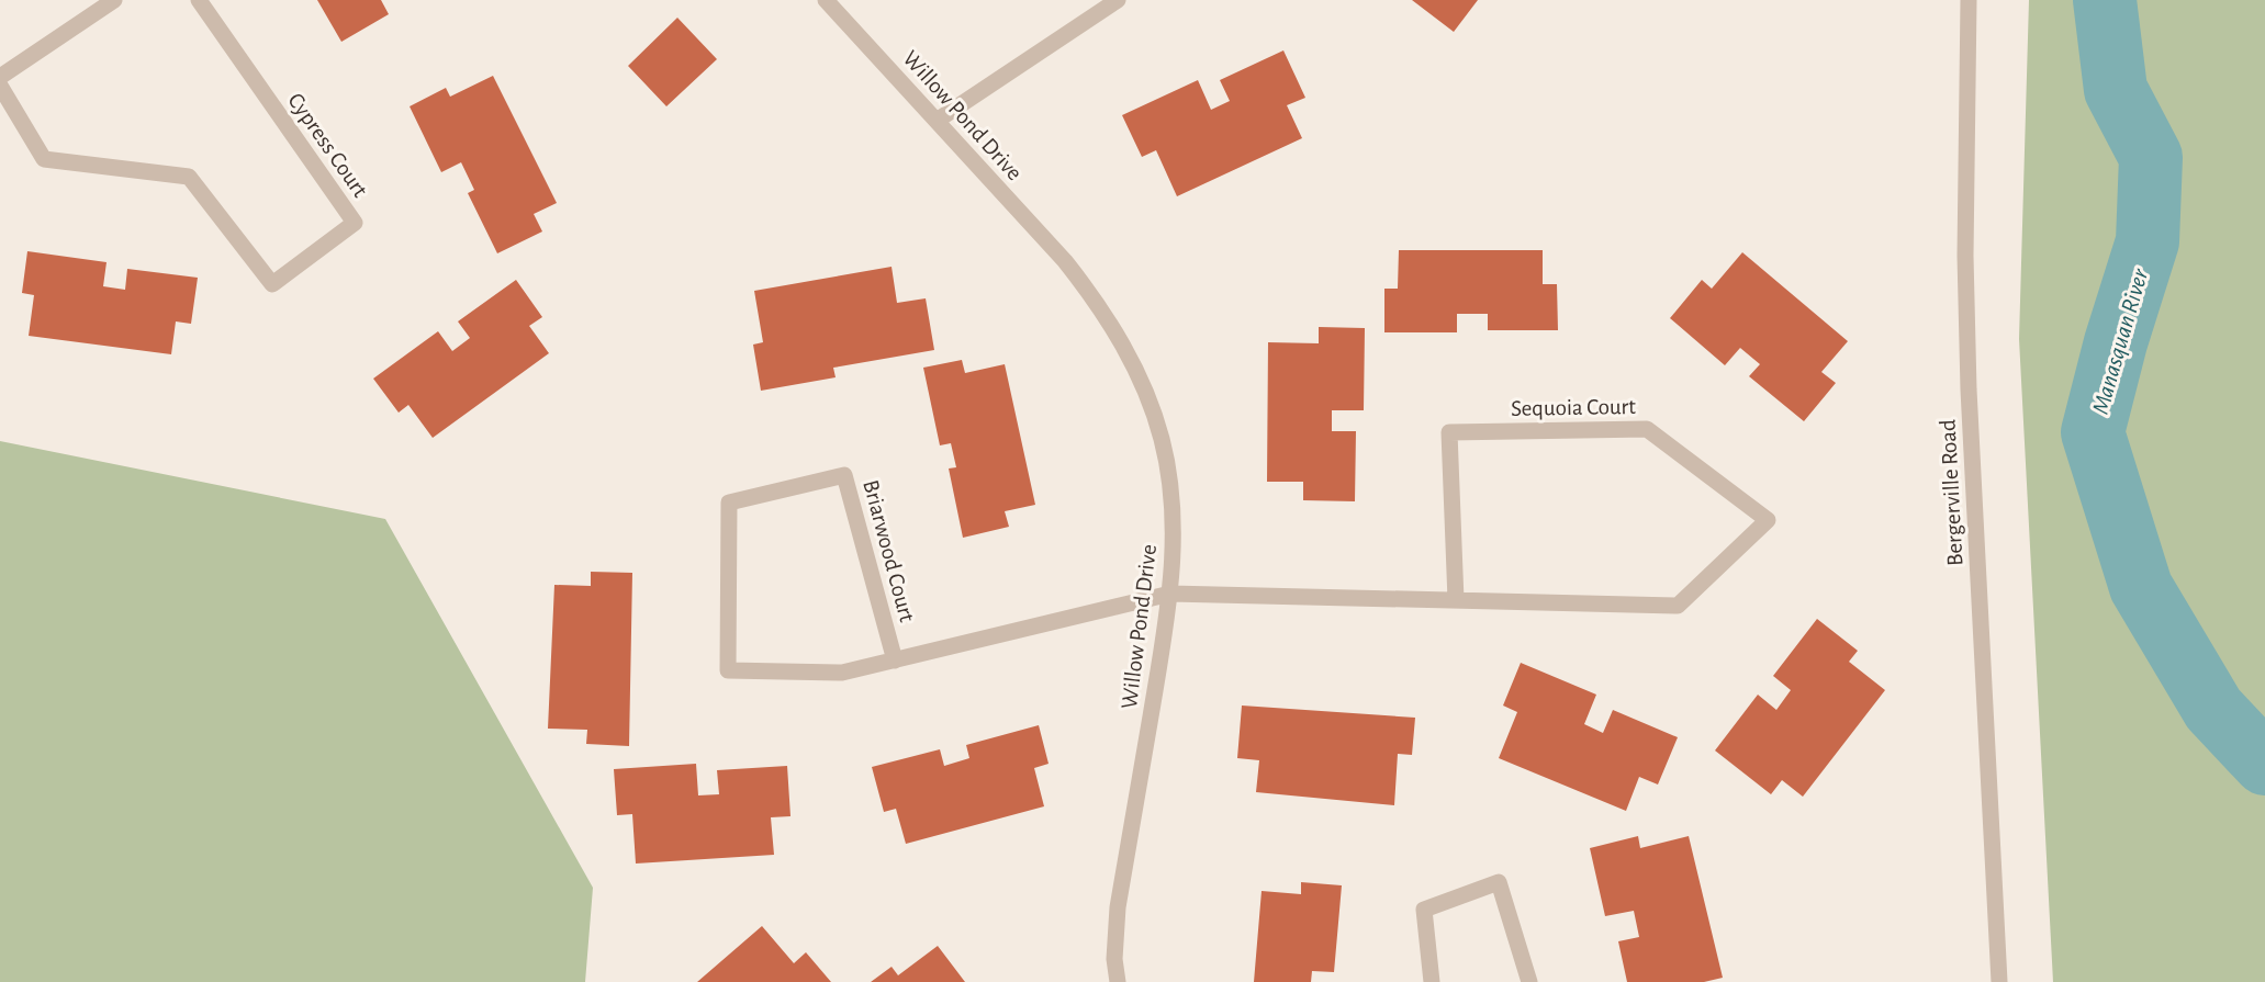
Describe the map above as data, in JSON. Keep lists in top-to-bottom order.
{
  "streets": {
    "street": [
      "Willow Pond Drive",
      "Cypress Court",
      "Sequoia Court",
      "Bergerville Road",
      "Briarwood Court"
    ]
  },
  "crossings": [
    ["Willow Pond Drive", "Sequoia Court"],
    ["Willow Pond Drive", "Briarwood Court"],
    ["Sequoia Court", "Briarwood Court"]
  ],
  "water": ["Manasquan River"]
}
